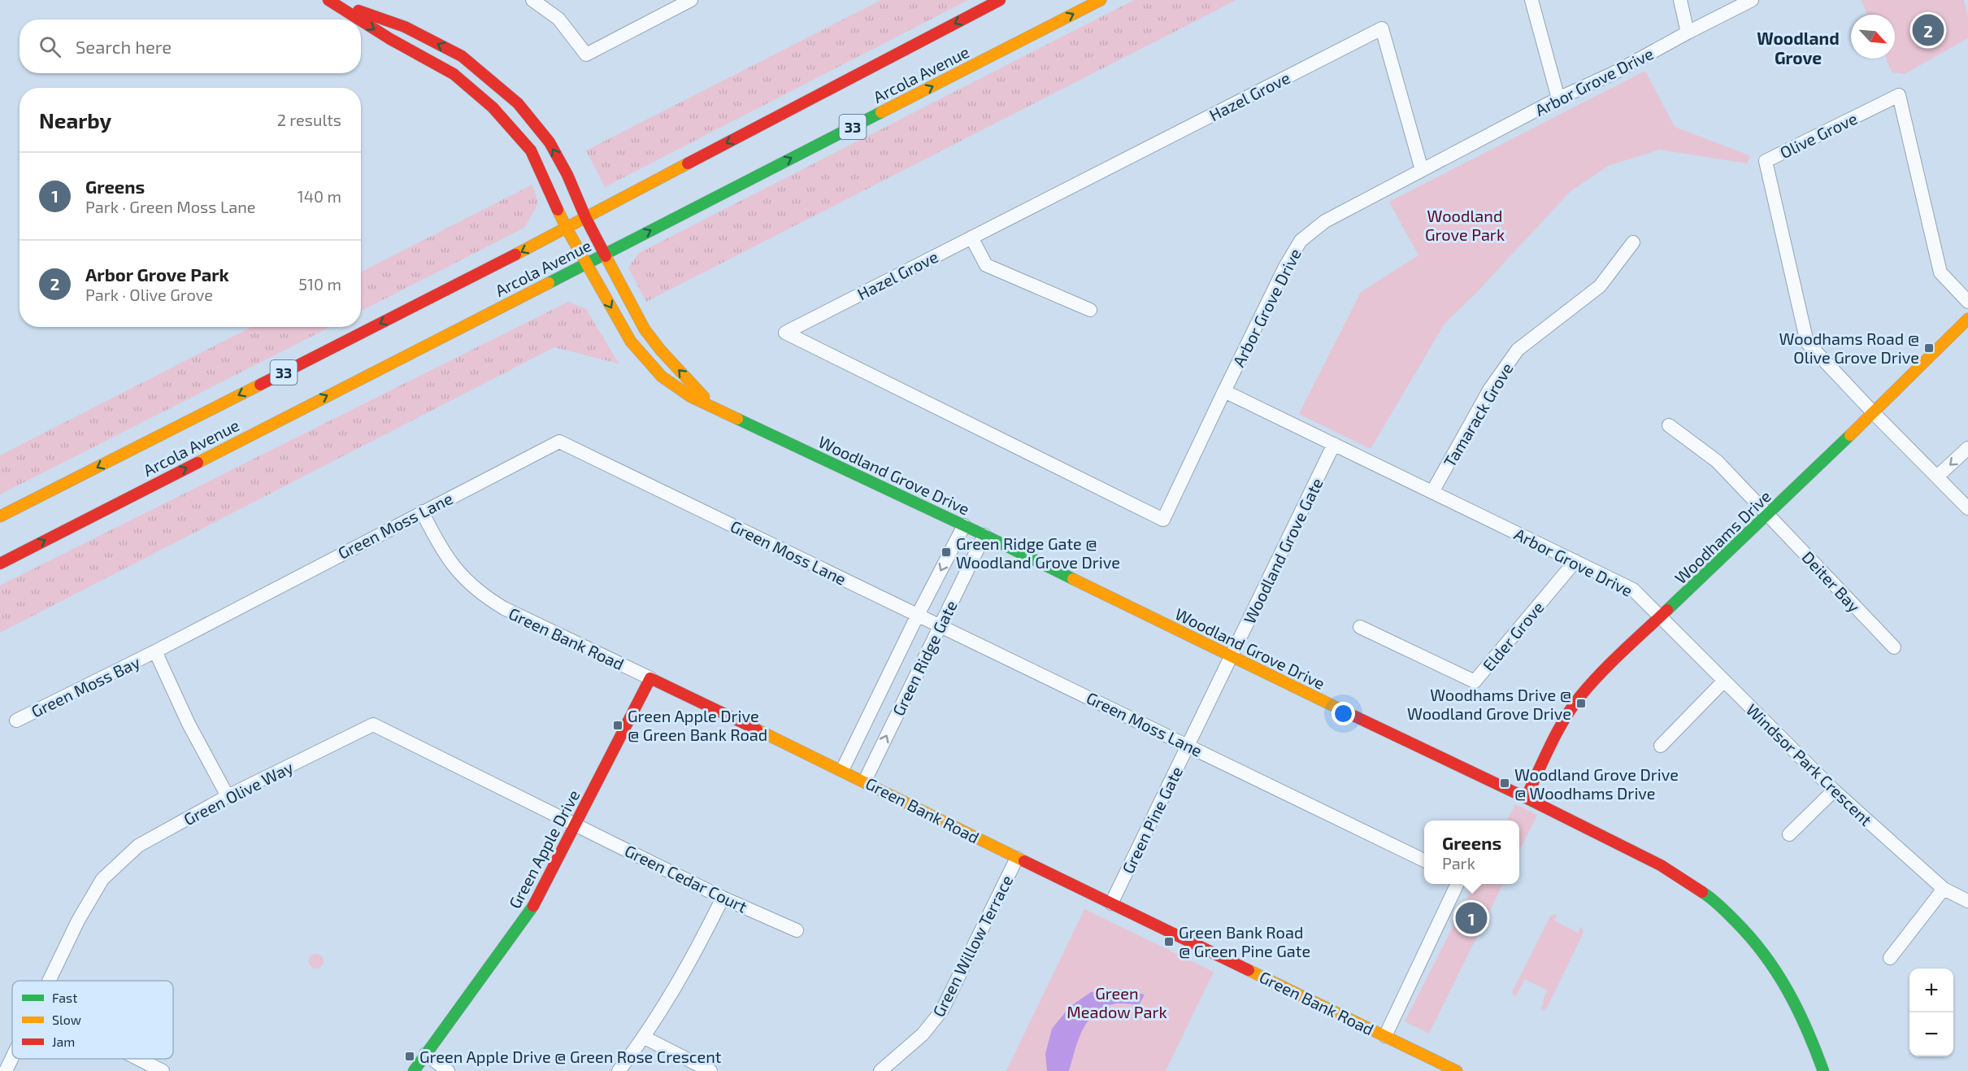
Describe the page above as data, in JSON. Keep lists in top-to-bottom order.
{
  "streets": {
    "street": [
      "Arcola Avenue",
      "Arbor Grove Drive",
      "Hazel Grove",
      "33",
      "Olive Grove",
      "Tamarack Grove",
      "Woodland Grove Drive",
      "Green Moss Lane",
      "Woodhams Drive",
      "Woodland Grove Gate",
      "Deiter Bay",
      "Elder Grove",
      "Green Bank Road",
      "Green Ridge Gate",
      "Green Moss Bay",
      "Windsor Park Crescent",
      "Green Olive Way",
      "Green Pine Gate",
      "Green Apple Drive",
      "Green Cedar Court",
      "Green Willow Terrace"
    ]
  },
  "crossings": [
    ["Arcola Avenue", "Woodland Grove Drive"],
    ["Arbor Grove Drive", "Hazel Grove"],
    ["Arbor Grove Drive", "Tamarack Grove"],
    ["Arbor Grove Drive", "Woodhams Drive"],
    ["Arbor Grove Drive", "Woodland Grove Gate"],
    ["Arbor Grove Drive", "Elder Grove"],
    ["Arbor Grove Drive", "Windsor Park Crescent"],
    ["Olive Grove", "Woodhams Drive"],
    ["Woodland Grove Drive", "Woodhams Drive"],
    ["Woodland Grove Drive", "Woodland Grove Gate"],
    ["Woodland Grove Drive", "Green Ridge Gate"],
    ["Woodland Grove Drive", "Green Pine Gate"],
    ["Green Moss Lane", "Green Bank Road"],
    ["Green Moss Lane", "Green Ridge Gate"],
    ["Green Moss Lane", "Green Moss Bay"],
    ["Green Moss Lane", "Green Pine Gate"],
    ["Woodhams Drive", "Deiter Bay"],
    ["Woodhams Drive", "Windsor Park Crescent"],
    ["Woodland Grove Gate", "Green Pine Gate"],
    ["Green Bank Road", "Green Ridge Gate"],
    ["Green Bank Road", "Green Pine Gate"],
    ["Green Bank Road", "Green Apple Drive"],
    ["Green Bank Road", "Green Willow Terrace"],
    ["Green Olive Way", "Green Apple Drive"],
    ["Green Olive Way", "Green Cedar Court"],
    ["Green Apple Drive", "Green Cedar Court"]
  ],
  "districts": ["Woodland Grove"],
  "parks": ["Woodland Grove Park", "Green Meadow Park"],
  "places": {
    "transit": [
      "Woodhams Road @ Olive Grove Drive",
      "Green Ridge Gate @ Woodland Grove Drive",
      "Woodhams Drive @ Woodland Grove Drive",
      "Green Apple Drive @ Green Bank Road",
      "Woodland Grove Drive @ Woodhams Drive",
      "Green Bank Road @ Green Pine Gate",
      "Green Apple Drive @ Green Rose Crescent"
    ]
  },
  "legend": ["Fast", "Slow", "Jam"],
  "north": "bottom right",
  "page": {
    "pins": ["2", "1"],
    "search": "Search here",
    "heading": ["Nearby", "2 results"],
    "list": [
      {
        "mark": "1",
        "name": "Greens",
        "note": "Park · Green Moss Lane",
        "value": "140 m"
      },
      {
        "mark": "2",
        "name": "Arbor Grove Park",
        "note": "Park · Olive Grove",
        "value": "510 m"
      }
    ],
    "popup": ["Greens", "Park"],
    "map_buttons": ["+", "−"]
  }
}
